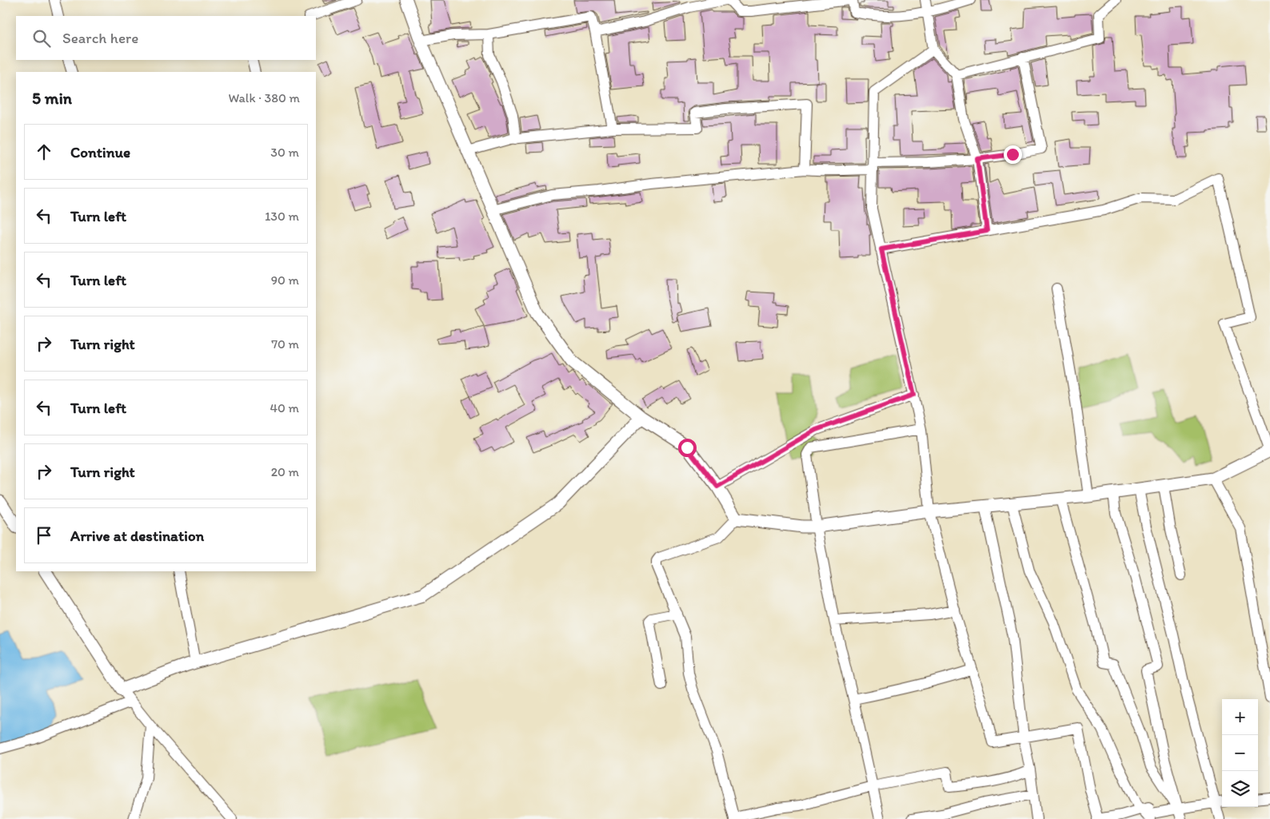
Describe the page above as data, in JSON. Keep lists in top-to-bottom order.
{
  "page": {
    "search": "Search here",
    "heading": ["5 min", "Walk · 380 m"],
    "list": [
      ["Continue", "30 m"],
      ["Turn left", "130 m"],
      ["Turn left", "90 m"],
      ["Turn right", "70 m"],
      ["Turn left", "40 m"],
      ["Turn right", "20 m"],
      "Arrive at destination"
    ],
    "map_buttons": ["+", "−"]
  }
}
